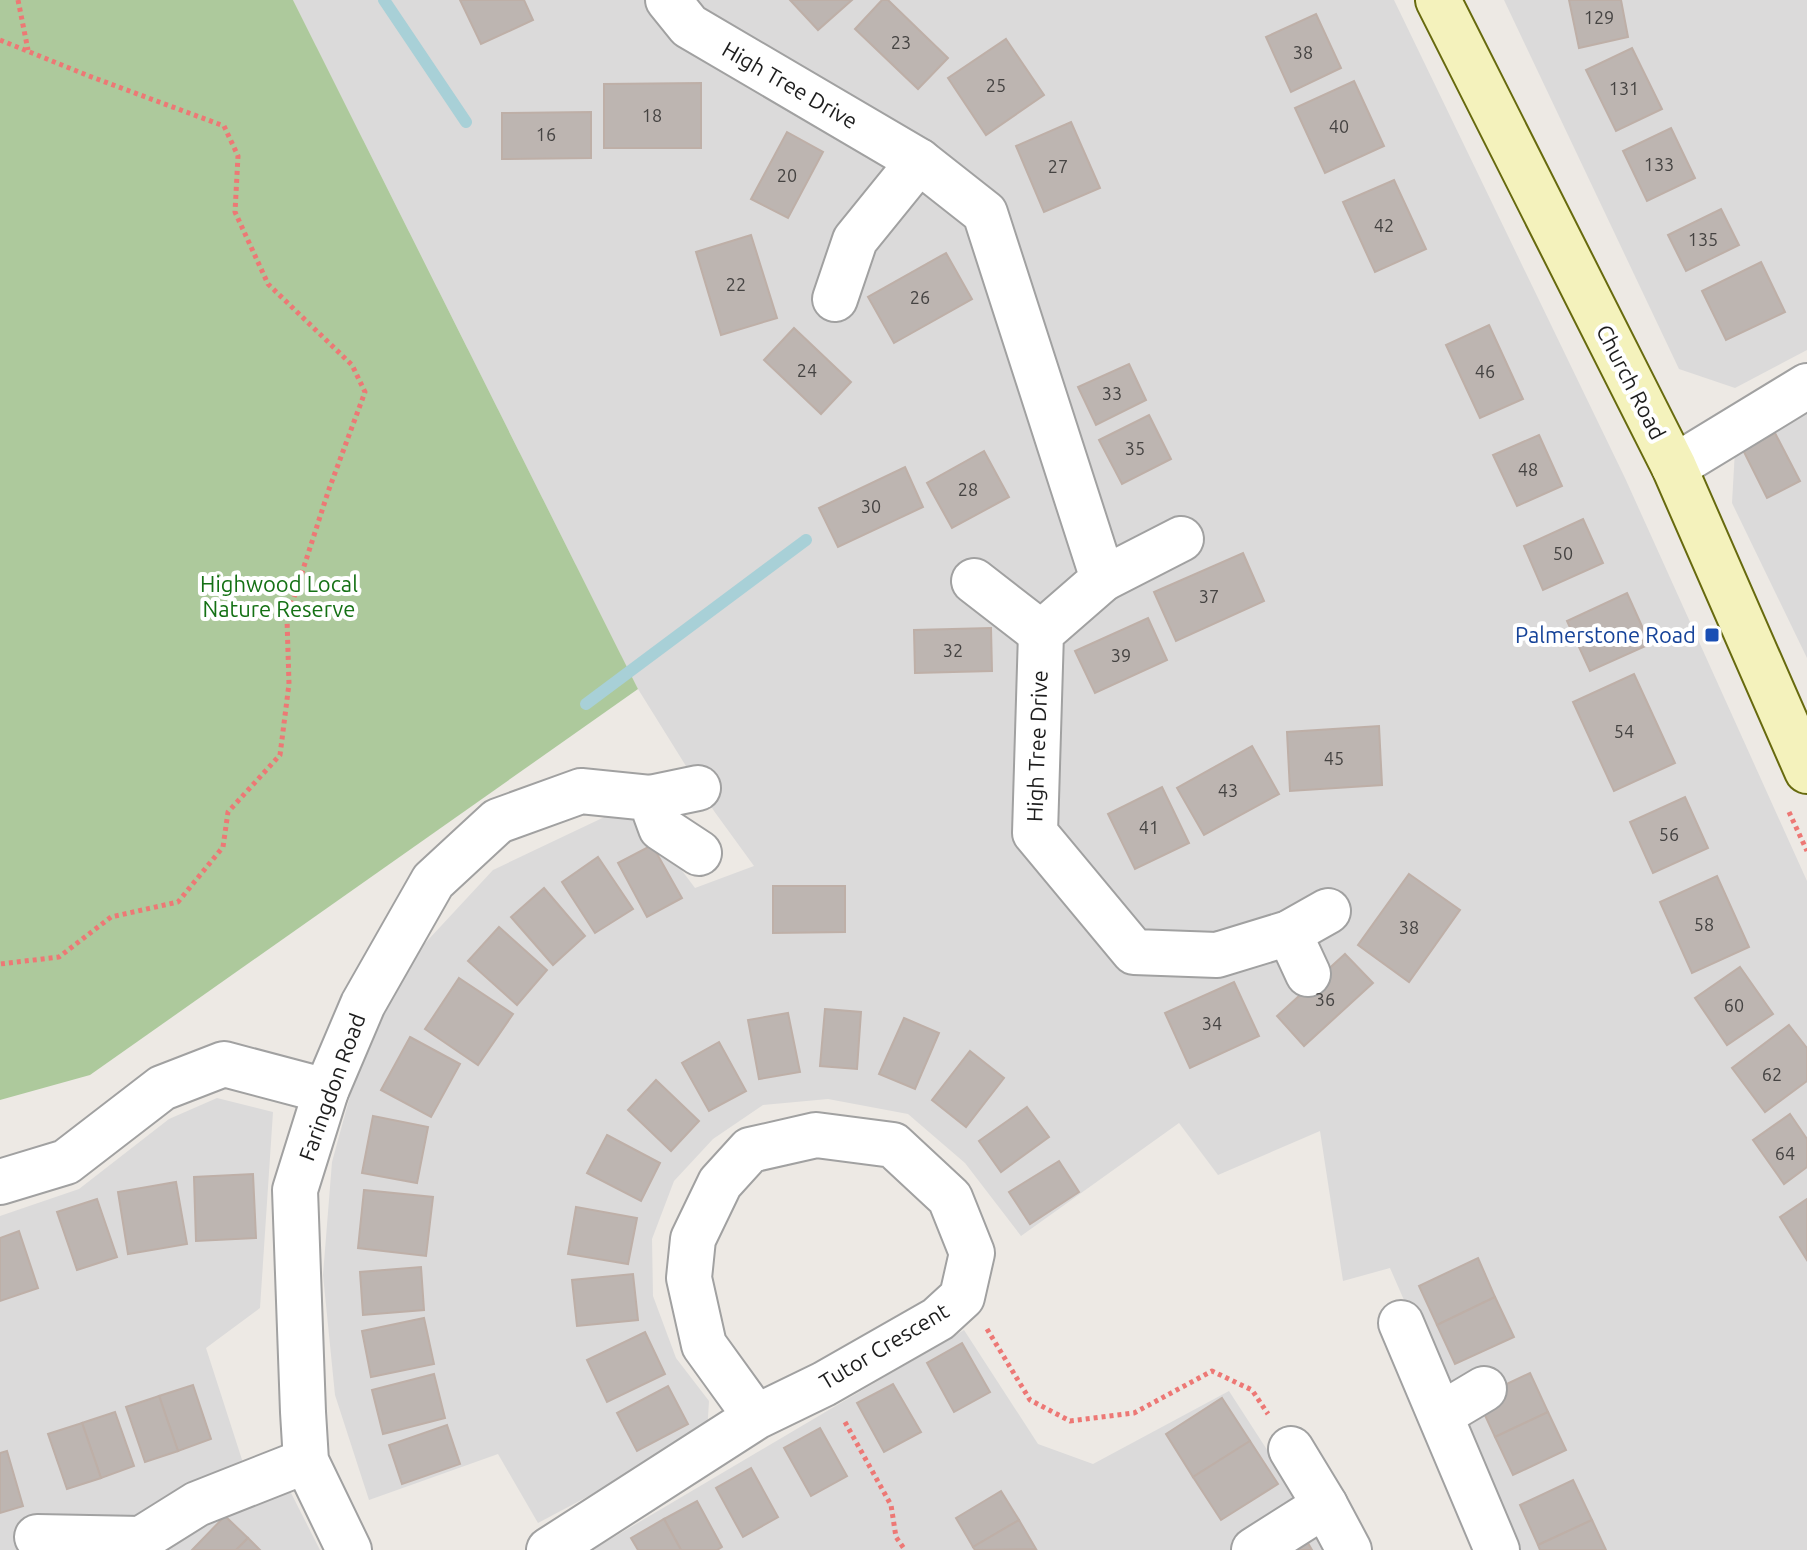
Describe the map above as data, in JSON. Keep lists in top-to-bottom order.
{
  "streets": {
    "main road": ["Church Road"],
    "street": ["High Tree Drive", "Faringdon Road", "Tutor Crescent"]
  },
  "parks": ["Highwood Local Nature Reserve"],
  "places": {
    "transit": ["Palmerstone Road"]
  },
  "house_numbers": [
    "129",
    "23",
    "38",
    "25",
    "131",
    "18",
    "40",
    "16",
    "133",
    "27",
    "20",
    "42",
    "135",
    "22",
    "26",
    "24",
    "46",
    "33",
    "35",
    "48",
    "28",
    "30",
    "50",
    "37",
    "32",
    "39",
    "54",
    "45",
    "43",
    "41",
    "56",
    "58",
    "38",
    "36",
    "60",
    "34",
    "62",
    "64"
  ]
}
